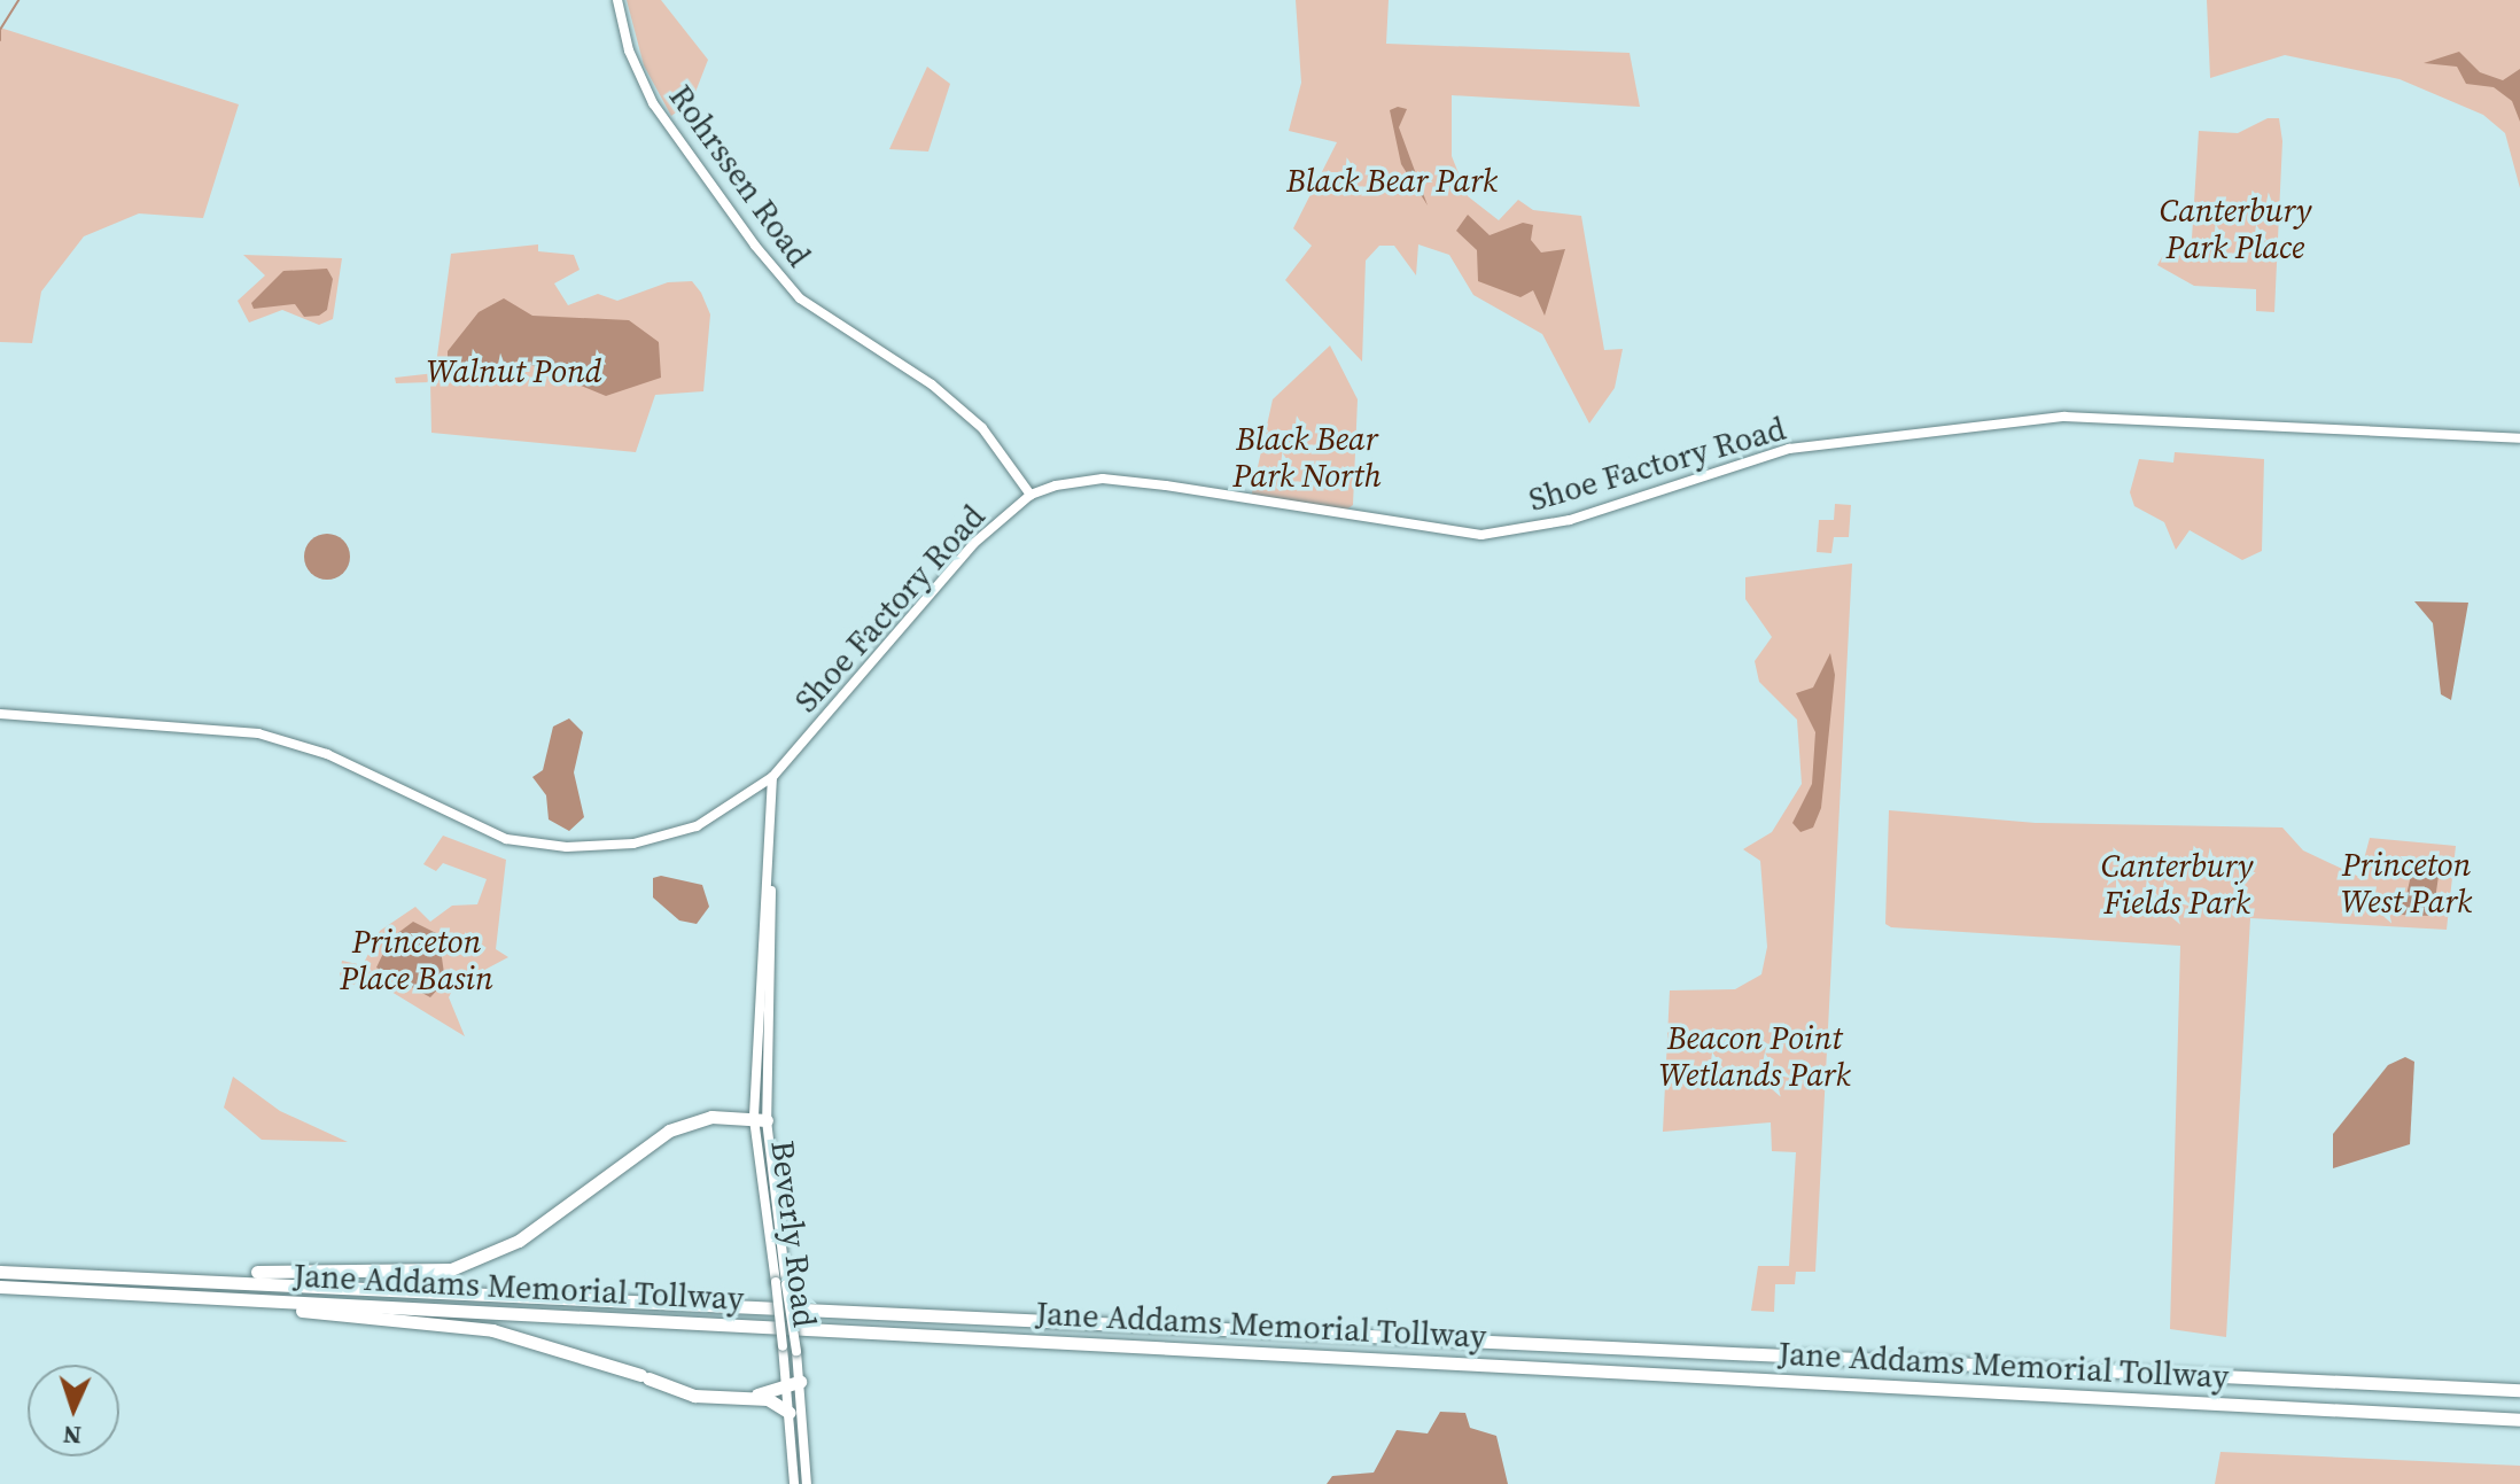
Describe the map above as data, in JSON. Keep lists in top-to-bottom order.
{
  "streets": {
    "highway": ["Jane Addams Memorial Tollway"],
    "street": ["Rohrssen Road", "Shoe Factory Road", "Beverly Road"]
  },
  "crossings": [
    ["Rohrssen Road", "Shoe Factory Road"],
    ["Shoe Factory Road", "Beverly Road"]
  ],
  "parks": [
    "Black Bear Park",
    "Canterbury Park Place",
    "Walnut Pond",
    "Black Bear Park North",
    "Princeton West Park",
    "Canterbury Fields Park",
    "Princeton Place Basin",
    "Beacon Point Wetlands Park"
  ],
  "north": "bottom"
}
